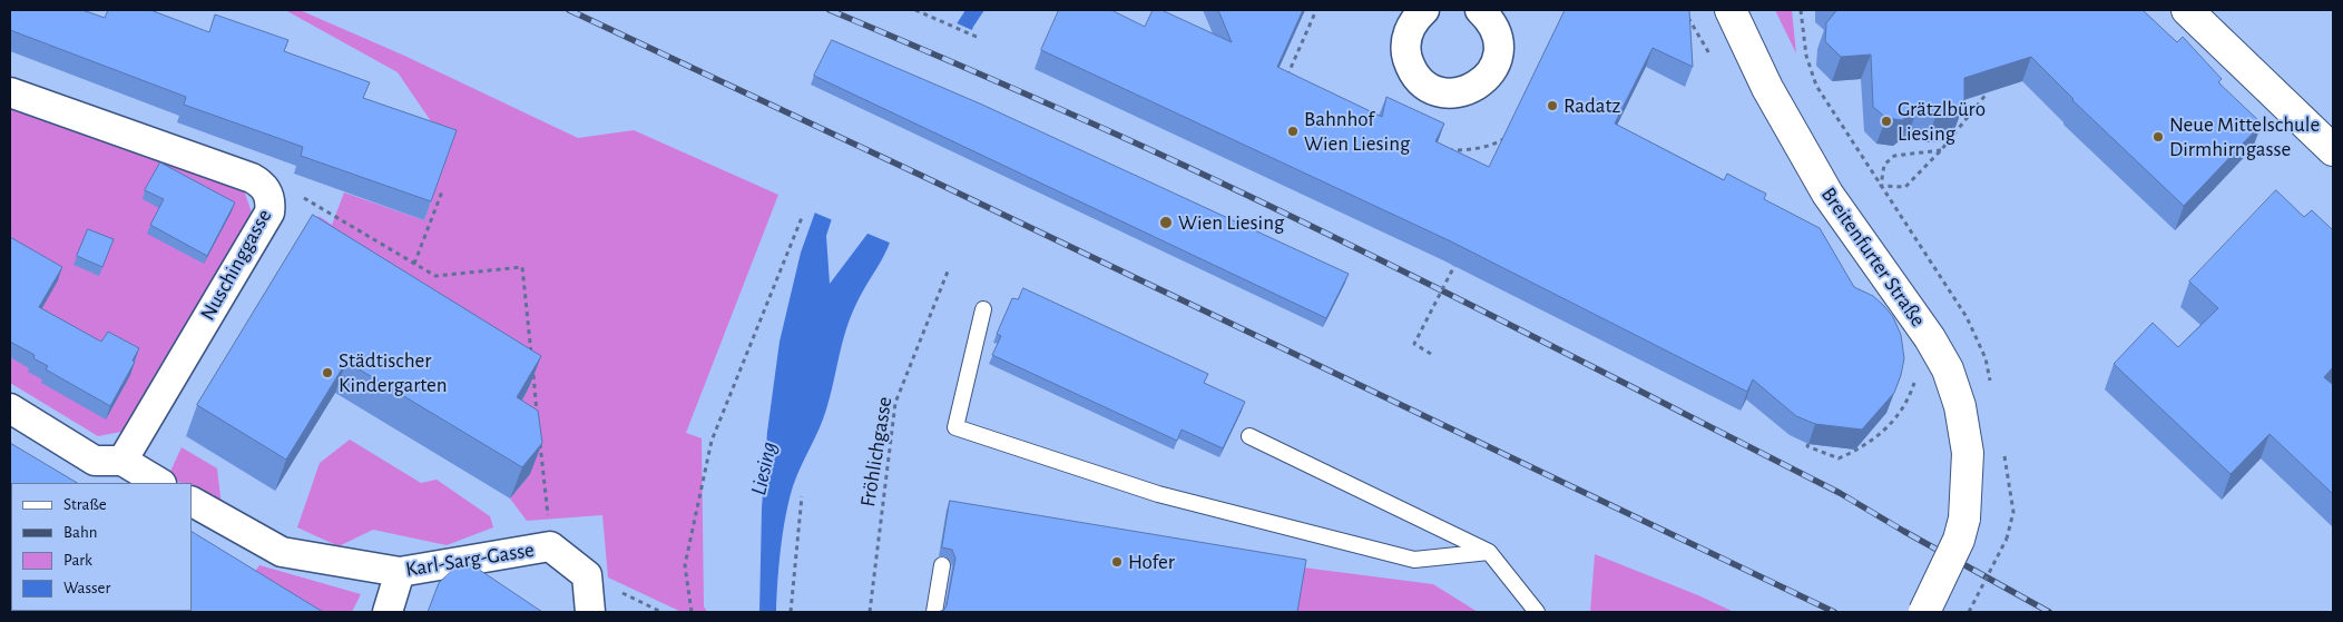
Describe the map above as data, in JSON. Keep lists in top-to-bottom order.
{
  "streets": {
    "main road": ["Breitenfurter Straße"],
    "street": ["Nuschinggasse", "Karl-Sarg-Gasse"],
    "path": ["Fröhlichgasse"]
  },
  "water": ["Liesing"],
  "places": [
    "Radatz",
    "Grätzlbüro Liesing",
    "Bahnhof Wien Liesing",
    "Neue Mittelschule Dirmhirngasse",
    "Wien Liesing",
    "Städtischer Kindergarten",
    "Hofer"
  ],
  "legend": [
    "Straße",
    "Bahn",
    "Park",
    "Wasser"
  ]
}
